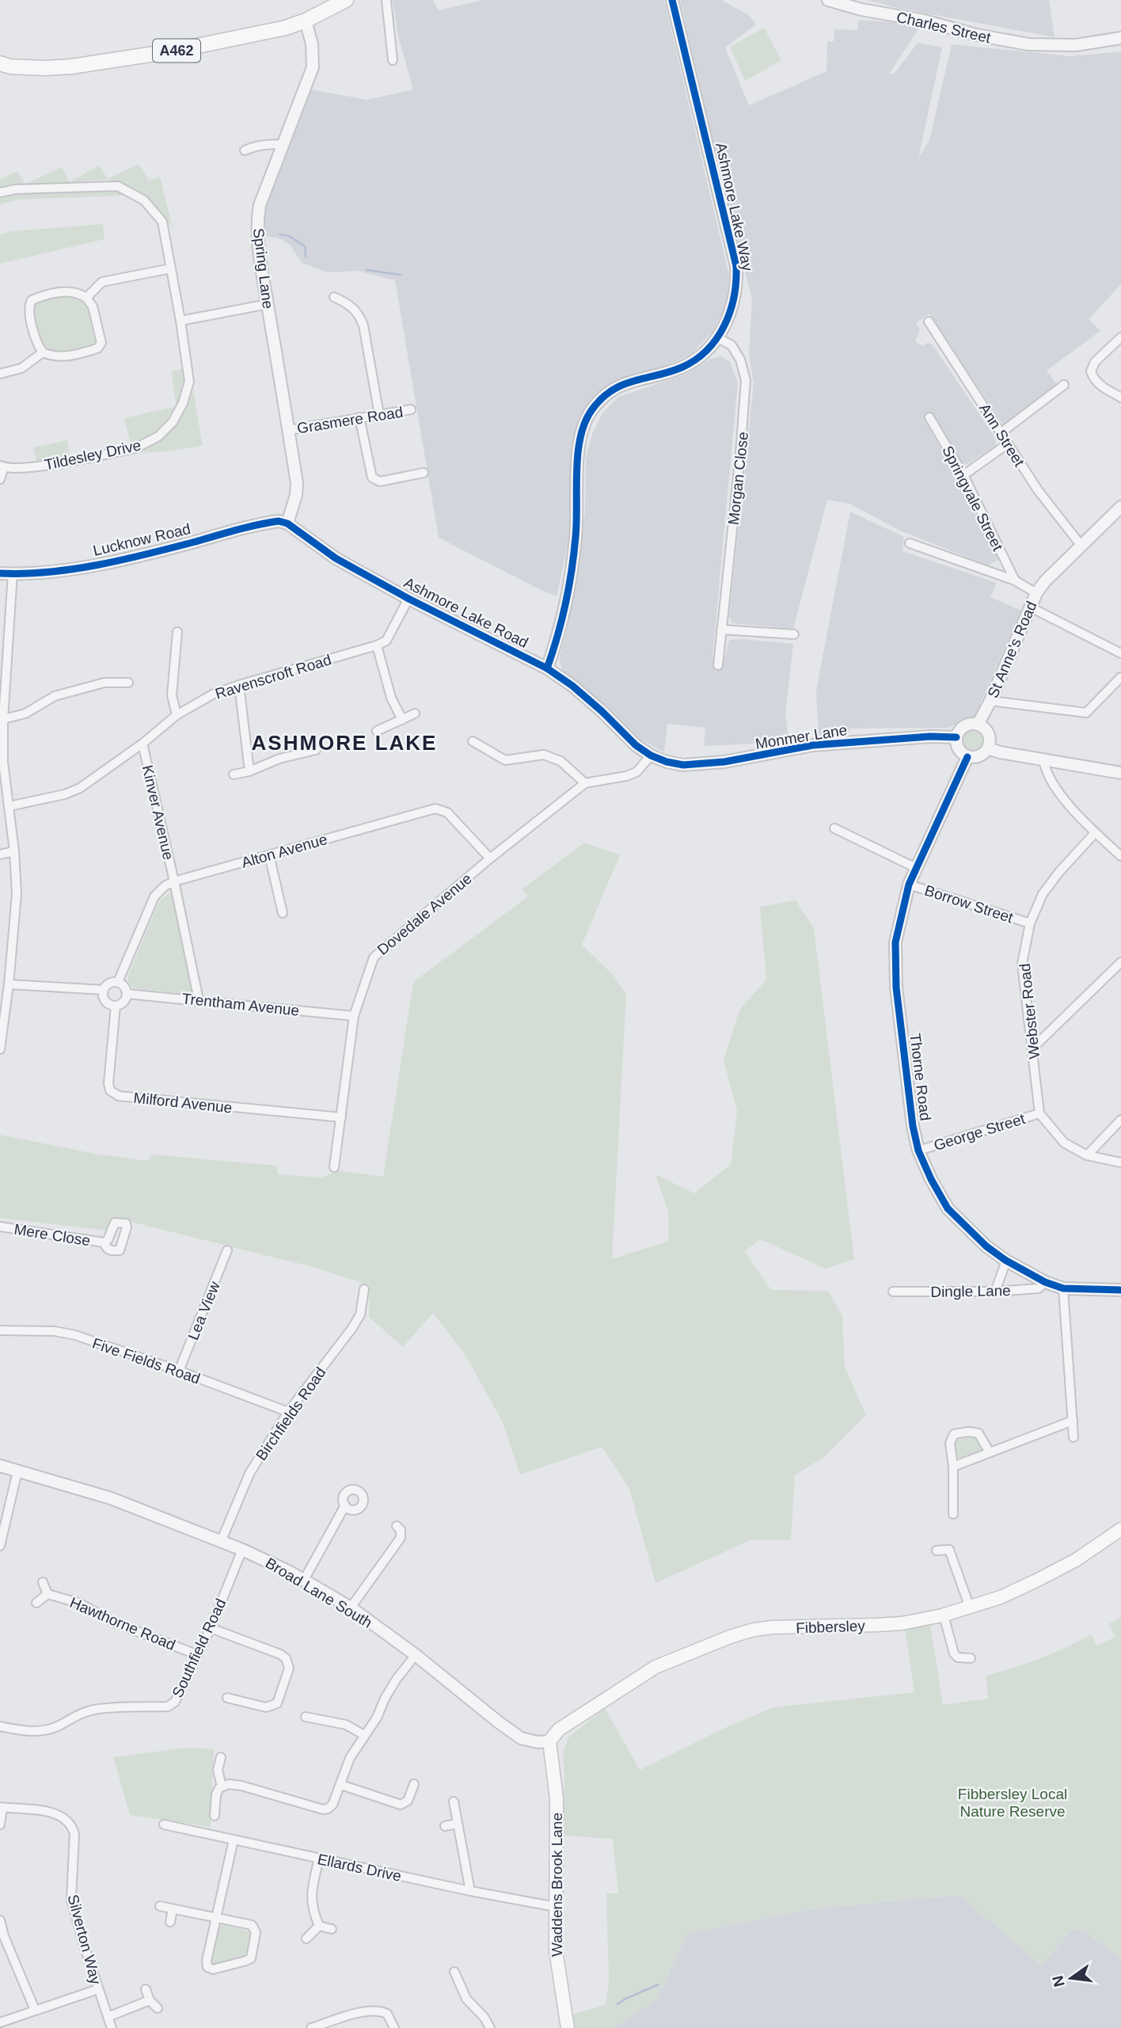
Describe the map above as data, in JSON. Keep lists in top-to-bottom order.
{
  "streets": {
    "main road": ["A462", "Fibbersley", "Waddens Brook Lane"],
    "street": [
      "Charles Street",
      "Ashmore Lake Way",
      "Spring Lane",
      "Grasmere Road",
      "Ann Street",
      "Tildesley Drive",
      "Morgan Close",
      "Springvale Street",
      "Lucknow Road",
      "Ashmore Lake Road",
      "St Anne's Road",
      "Ravenscroft Road",
      "Monmer Lane",
      "Kinver Avenue",
      "Alton Avenue",
      "Borrow Street",
      "Dovedale Avenue",
      "Trentham Avenue",
      "Webster Road",
      "Thorne Road",
      "Milford Avenue",
      "George Street",
      "Mere Close",
      "Dingle Lane",
      "Lea View",
      "Five Fields Road",
      "Birchfields Road",
      "Broad Lane South",
      "Hawthorne Road",
      "Southfield Road",
      "Ellards Drive",
      "Silverton Way"
    ]
  },
  "crossings": [
    ["A462", "Spring Lane"],
    ["Ashmore Lake Way", "Morgan Close"],
    ["Ashmore Lake Way", "Ashmore Lake Road"],
    ["Spring Lane", "Grasmere Road"],
    ["Spring Lane", "Lucknow Road"],
    ["Spring Lane", "Ashmore Lake Road"],
    ["Ann Street", "St Anne's Road"],
    ["Lucknow Road", "Ashmore Lake Road"],
    ["Ashmore Lake Road", "Monmer Lane"],
    ["Ashmore Lake Road", "Dovedale Avenue"],
    ["St Anne's Road", "Monmer Lane"],
    ["St Anne's Road", "Thorne Road"],
    ["Ravenscroft Road", "Kinver Avenue"],
    ["Monmer Lane", "Thorne Road"],
    ["Kinver Avenue", "Alton Avenue"],
    ["Kinver Avenue", "Trentham Avenue"],
    ["Alton Avenue", "Dovedale Avenue"],
    ["Alton Avenue", "Trentham Avenue"],
    ["Alton Avenue", "Milford Avenue"],
    ["Borrow Street", "Webster Road"],
    ["Borrow Street", "Thorne Road"],
    ["Dovedale Avenue", "Trentham Avenue"],
    ["Dovedale Avenue", "Milford Avenue"],
    ["Trentham Avenue", "Milford Avenue"],
    ["Webster Road", "George Street"],
    ["Thorne Road", "George Street"],
    ["Thorne Road", "Dingle Lane"],
    ["Lea View", "Five Fields Road"],
    ["Five Fields Road", "Birchfields Road"],
    ["Birchfields Road", "Broad Lane South"],
    ["Broad Lane South", "Fibbersley"],
    ["Broad Lane South", "Southfield Road"],
    ["Broad Lane South", "Waddens Brook Lane"],
    ["Hawthorne Road", "Southfield Road"],
    ["Fibbersley", "Waddens Brook Lane"],
    ["Ellards Drive", "Waddens Brook Lane"]
  ],
  "districts": ["ASHMORE LAKE"],
  "parks": ["Fibbersley Local Nature Reserve"],
  "north": "left"
}
